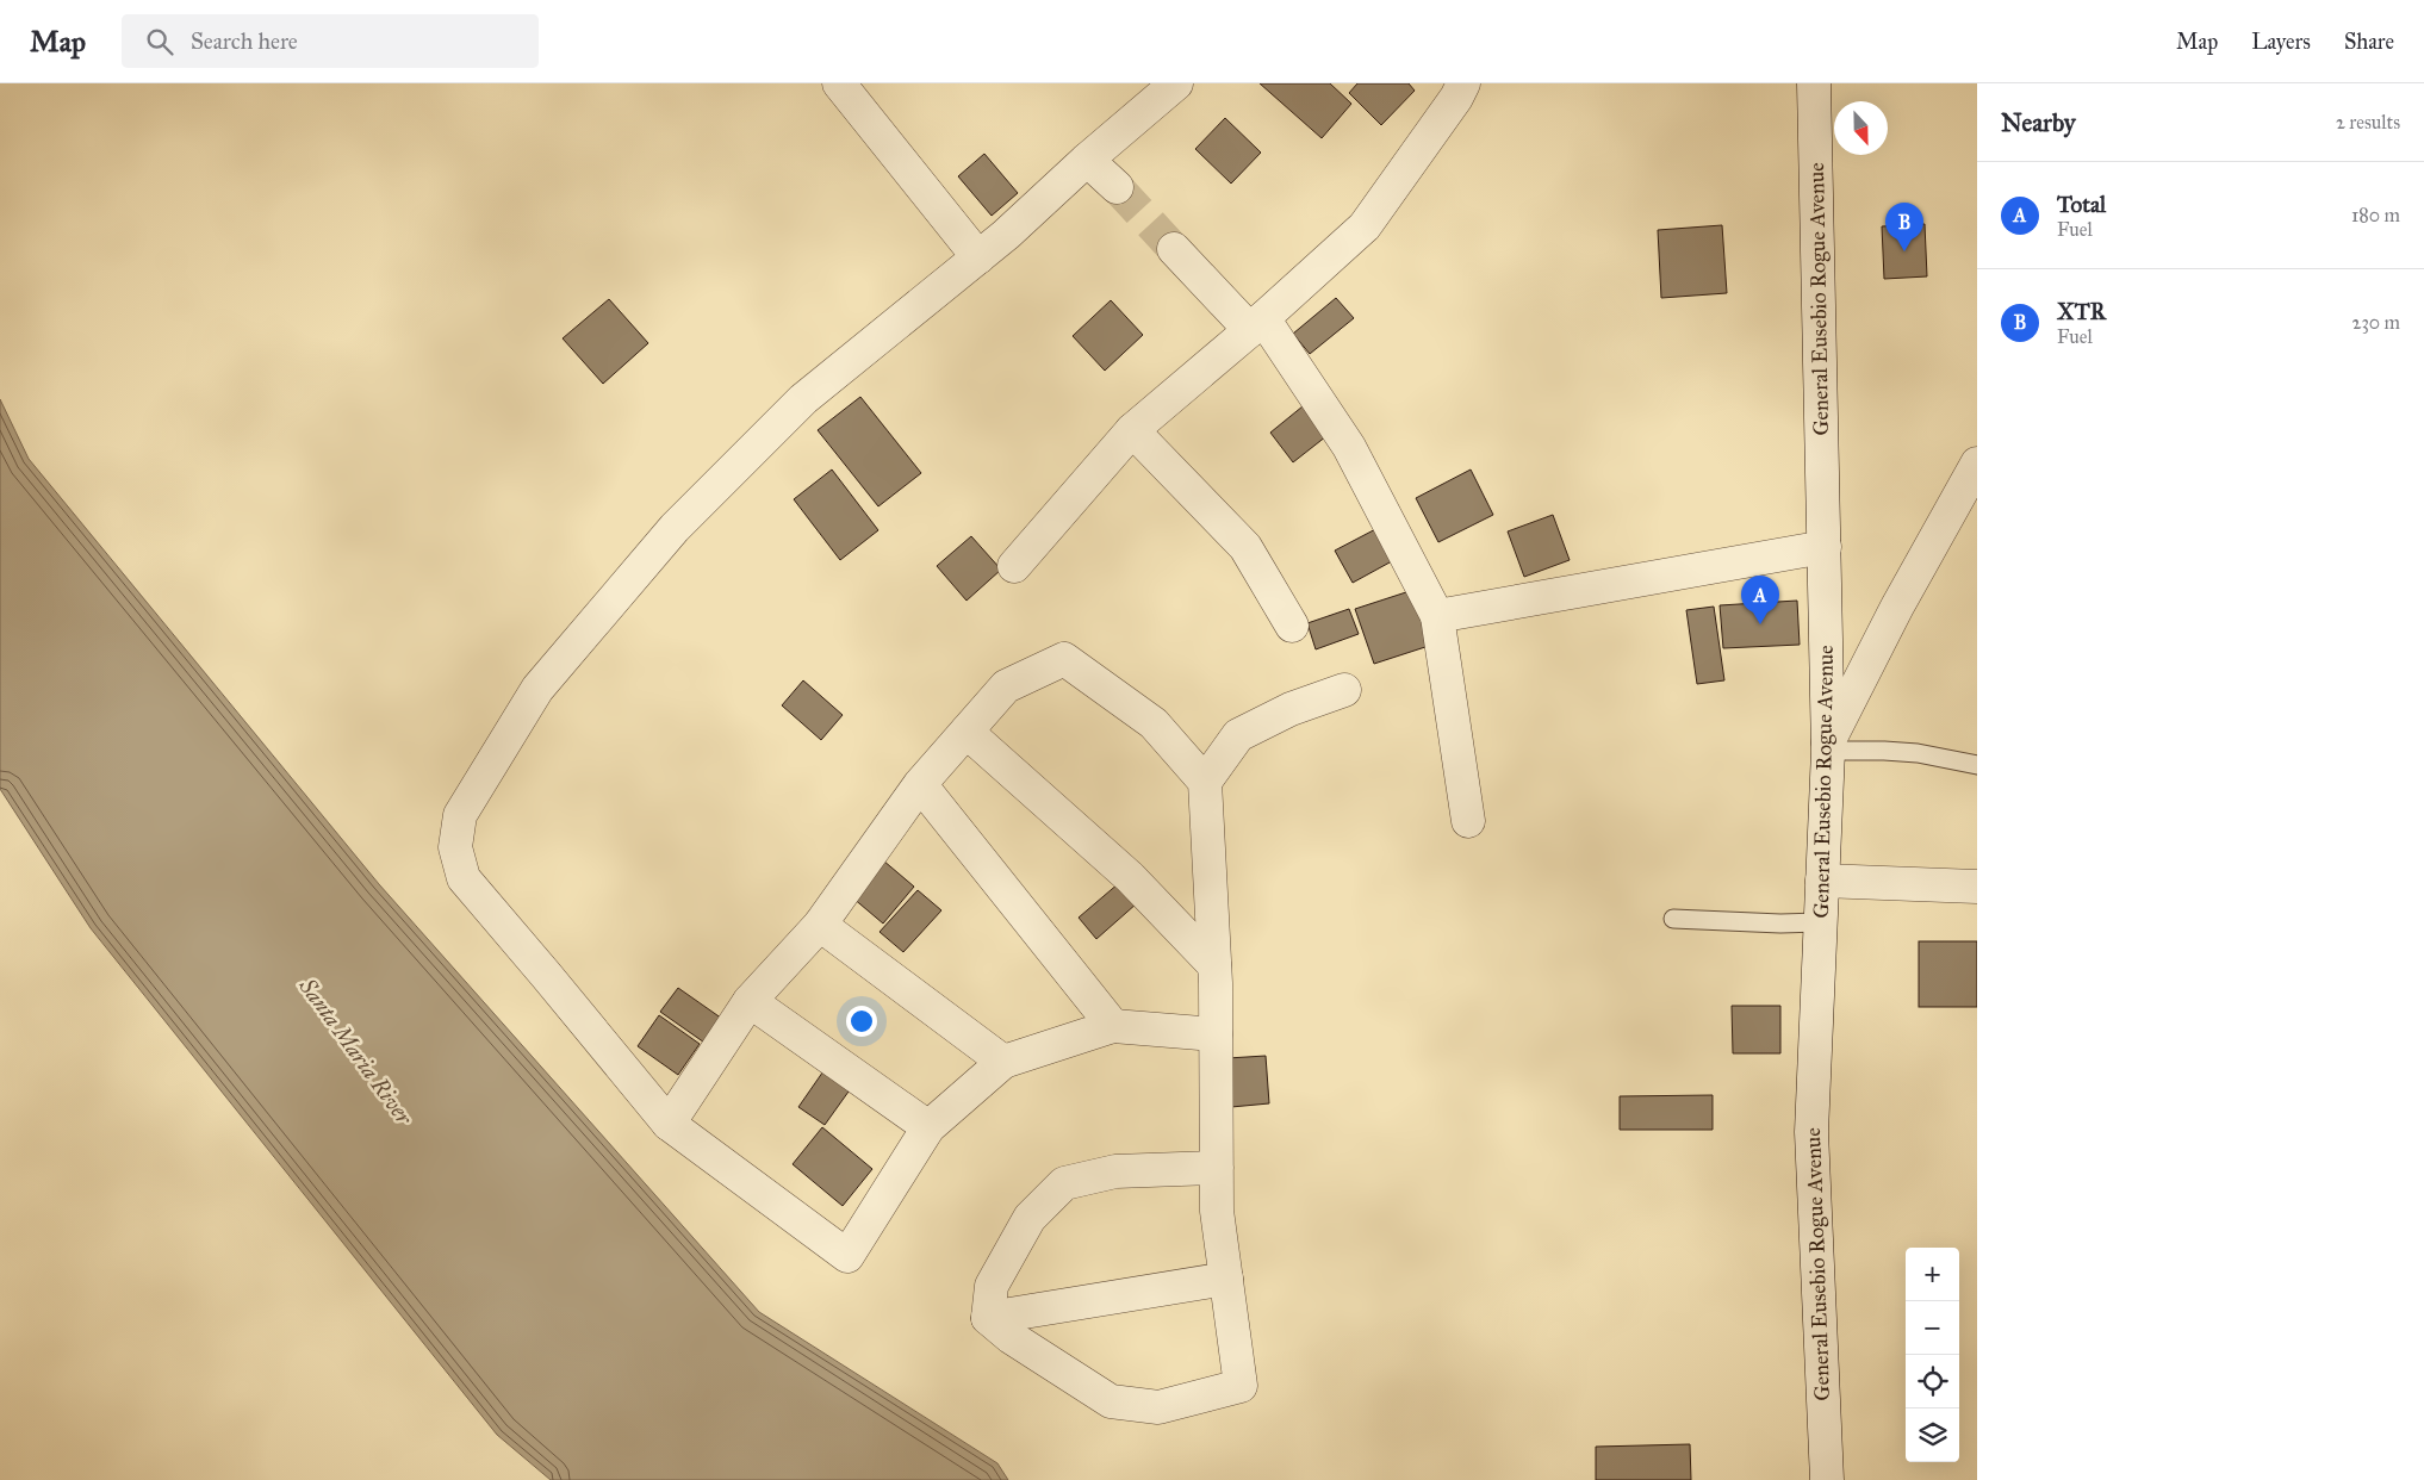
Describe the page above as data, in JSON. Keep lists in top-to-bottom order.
{
  "streets": {
    "street": ["General Eusebio Rogue Avenue"]
  },
  "water": ["Santa Maria River"],
  "north": "bottom",
  "page": {
    "header": "Map",
    "search": "Search here",
    "nav": ["Map", "Layers", "Share"],
    "heading": ["Nearby", "2 results"],
    "list": [
      {
        "mark": "A",
        "name": "Total",
        "note": "Fuel",
        "value": "180 m"
      },
      {
        "mark": "B",
        "name": "XTR",
        "note": "Fuel",
        "value": "230 m"
      }
    ],
    "pins": ["B", "A"],
    "map_buttons": ["+", "−"]
  }
}
